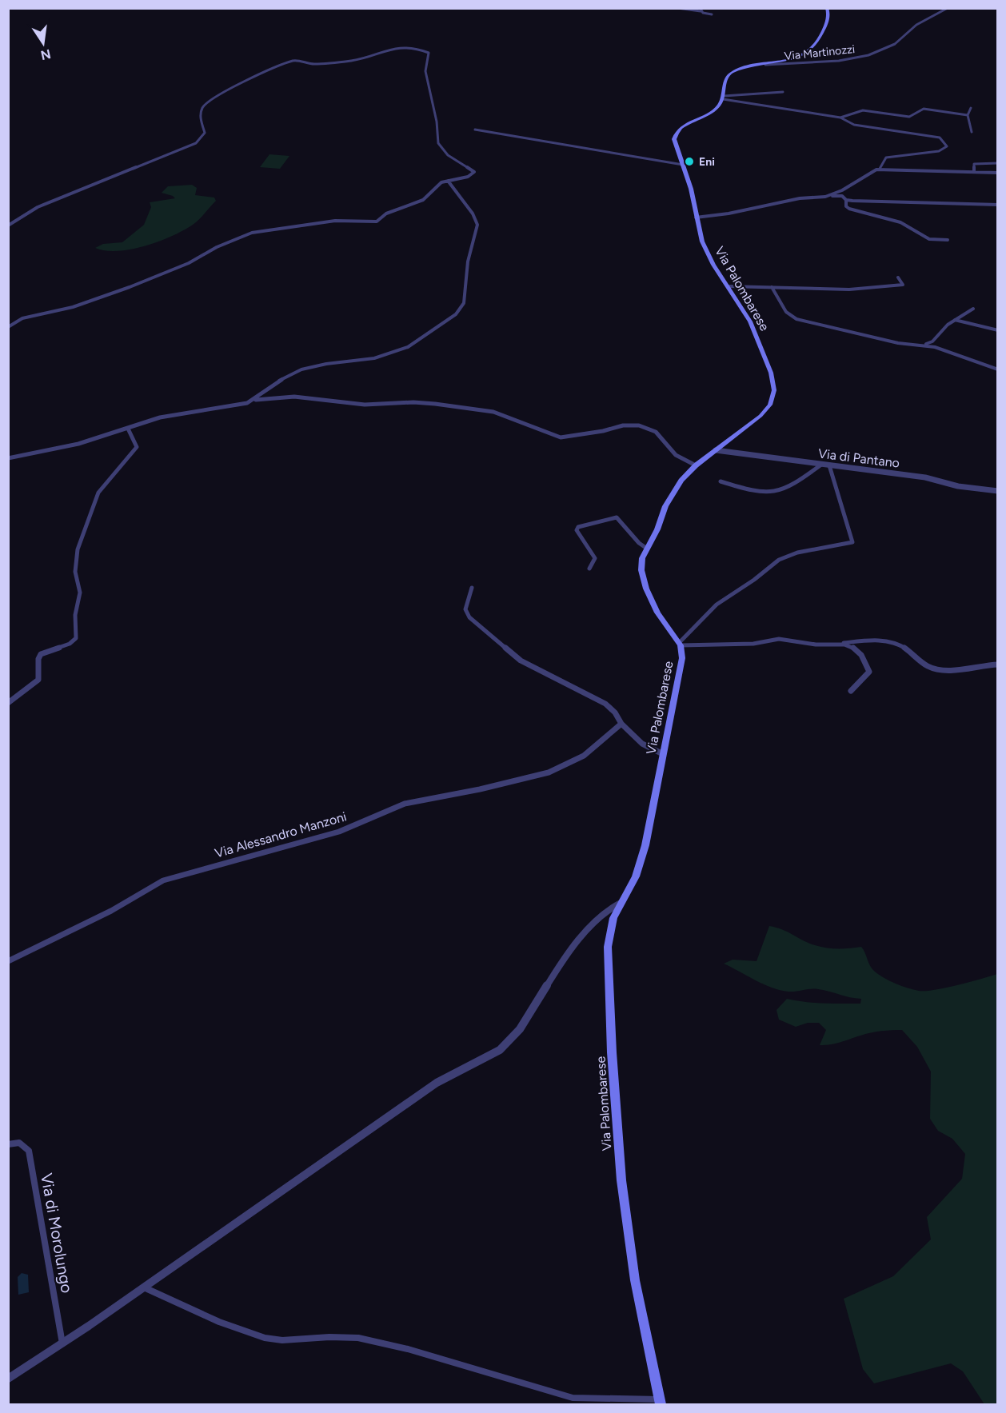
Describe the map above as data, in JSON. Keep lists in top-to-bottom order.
{
  "streets": {
    "main road": ["Via Palombarese"],
    "street": [
      "Via Martinozzi",
      "Via di Pantano",
      "Via Alessandro Manzoni",
      "Via di Morolungo"
    ]
  },
  "crossings": [
    ["Via Palombarese", "Via di Pantano"]
  ],
  "places": ["Eni"],
  "north": "bottom"
}
